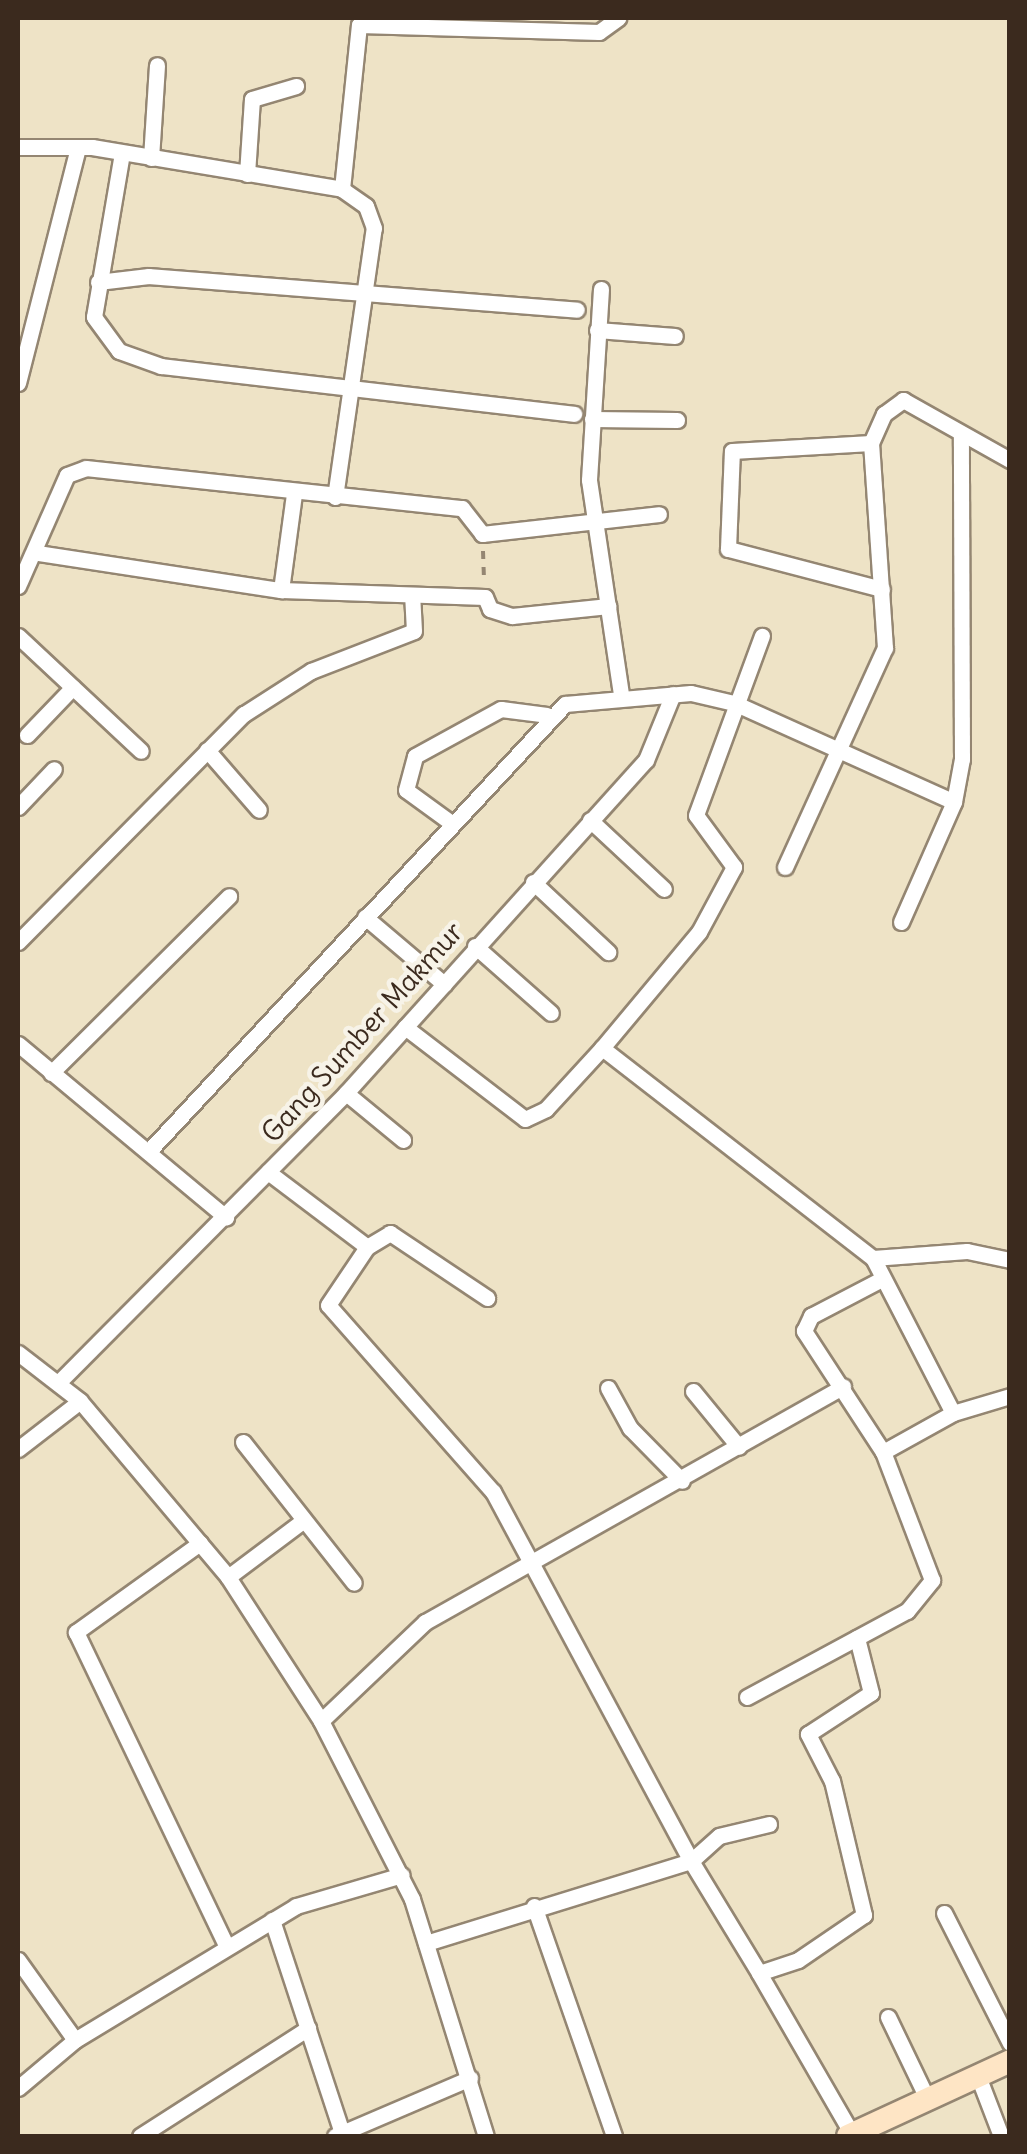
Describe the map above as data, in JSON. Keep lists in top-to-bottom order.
{
  "streets": {
    "street": ["Gang Sumber Makmur"]
  }
}
